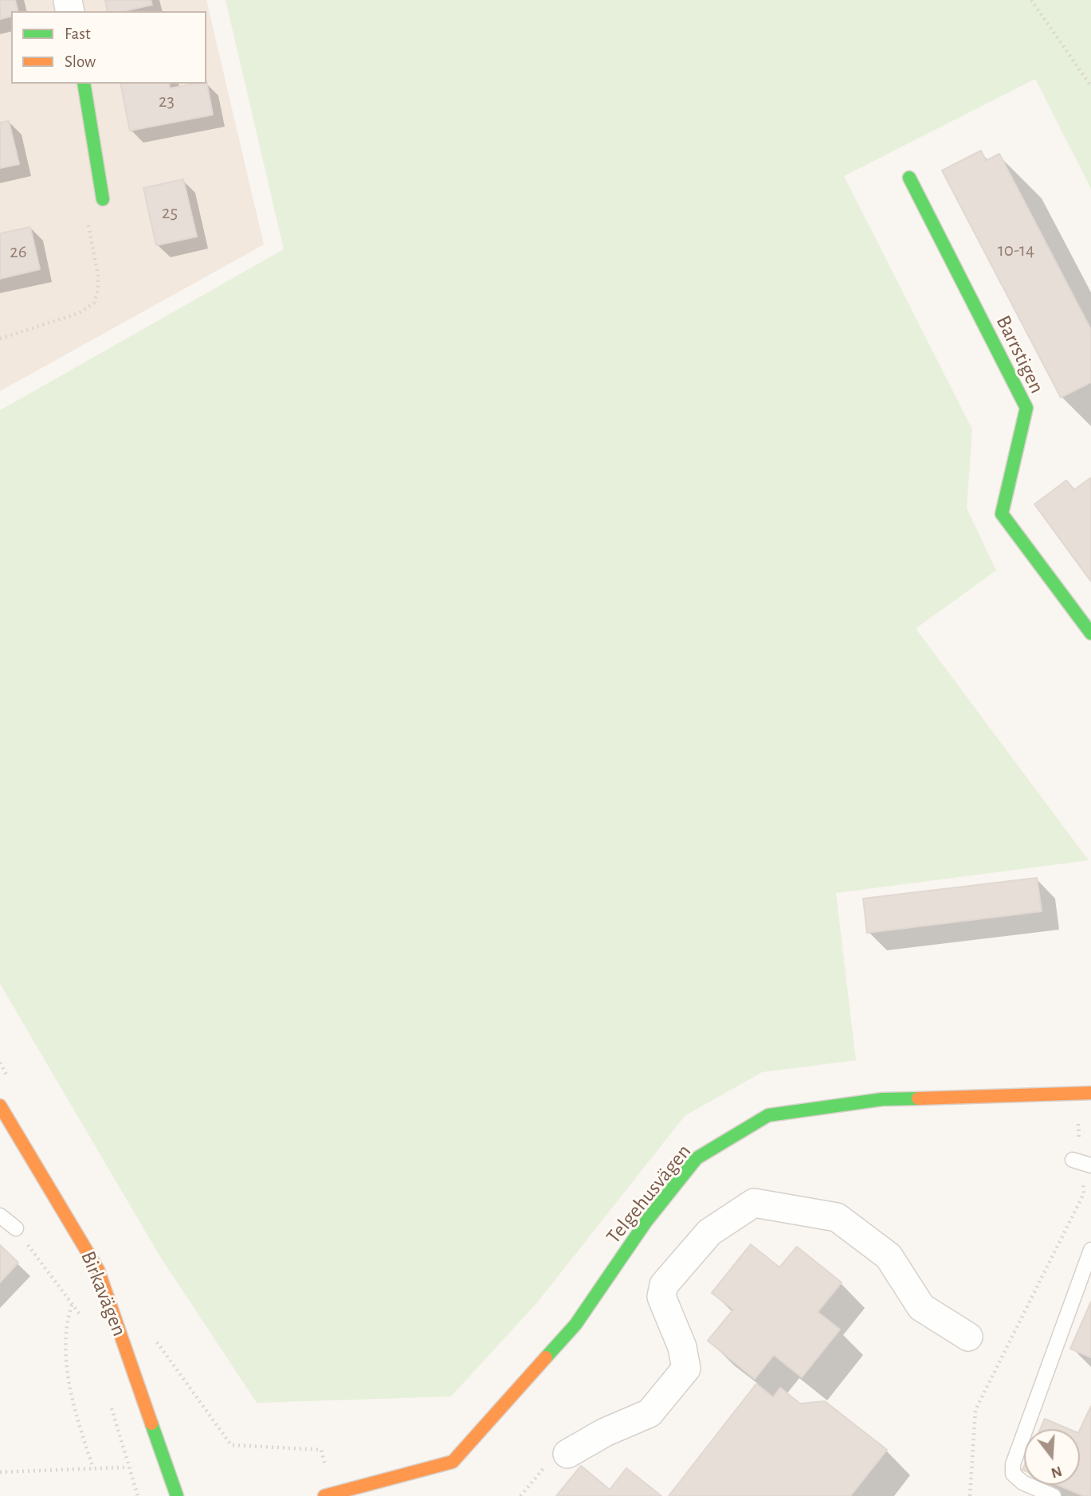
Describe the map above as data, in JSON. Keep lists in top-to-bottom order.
{
  "streets": {
    "street": ["Barrstigen", "Telgehusvägen", "Birkavägen"]
  },
  "house_numbers": [
    "23",
    "25",
    "10-14",
    "26"
  ],
  "legend": ["Fast", "Slow"],
  "north": "bottom"
}
